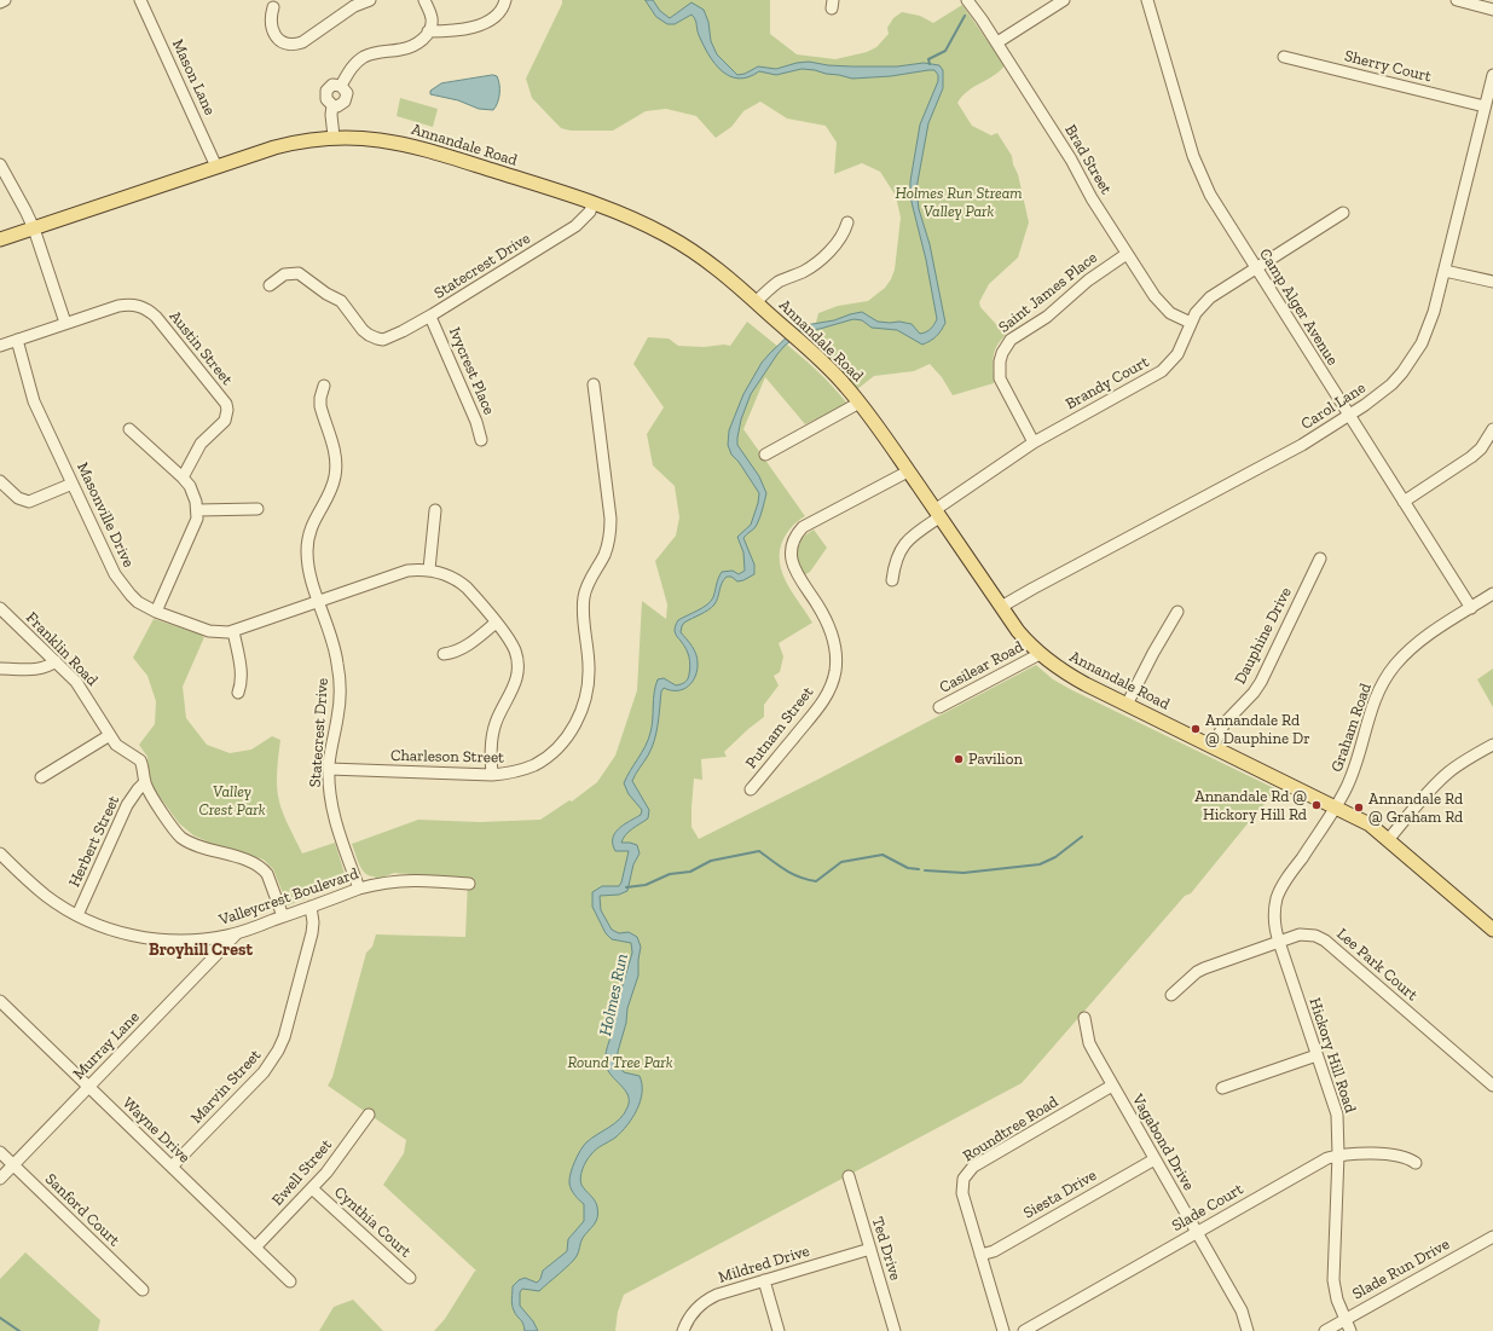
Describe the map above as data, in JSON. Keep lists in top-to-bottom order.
{
  "streets": {
    "main road": ["Annandale Road"],
    "street": [
      "Sherry Court",
      "Mason Lane",
      "Brad Street",
      "Statecrest Drive",
      "Saint James Place",
      "Camp Alger Avenue",
      "Austin Street",
      "Ivycrest Place",
      "Brandy Court",
      "Carol Lane",
      "Masonville Drive",
      "Dauphine Drive",
      "Franklin Road",
      "Casilear Road",
      "Putnam Street",
      "Graham Road",
      "Charleson Street",
      "Herbert Street",
      "Valleycrest Boulevard",
      "Lee Park Court",
      "Murray Lane",
      "Hickory Hill Road",
      "Marvin Street",
      "Roundtree Road",
      "Wayne Drive",
      "Vagabond Drive",
      "Ewell Street",
      "Siesta Drive",
      "Slade Court",
      "Sanford Court",
      "Cynthia Court",
      "Ted Drive",
      "Mildred Drive",
      "Slade Run Drive"
    ]
  },
  "crossings": [
    ["Sherry Court", "Carol Lane"],
    ["Mason Lane", "Annandale Road"],
    ["Annandale Road", "Statecrest Drive"],
    ["Annandale Road", "Brandy Court"],
    ["Annandale Road", "Carol Lane"],
    ["Annandale Road", "Dauphine Drive"],
    ["Annandale Road", "Casilear Road"],
    ["Annandale Road", "Putnam Street"],
    ["Annandale Road", "Graham Road"],
    ["Annandale Road", "Hickory Hill Road"],
    ["Brad Street", "Saint James Place"],
    ["Brad Street", "Brandy Court"],
    ["Statecrest Drive", "Ivycrest Place"],
    ["Statecrest Drive", "Masonville Drive"],
    ["Statecrest Drive", "Charleson Street"],
    ["Statecrest Drive", "Valleycrest Boulevard"],
    ["Saint James Place", "Brandy Court"],
    ["Camp Alger Avenue", "Brandy Court"],
    ["Camp Alger Avenue", "Carol Lane"],
    ["Camp Alger Avenue", "Graham Road"],
    ["Masonville Drive", "Charleson Street"],
    ["Franklin Road", "Herbert Street"],
    ["Franklin Road", "Valleycrest Boulevard"],
    ["Graham Road", "Hickory Hill Road"],
    ["Herbert Street", "Valleycrest Boulevard"],
    ["Valleycrest Boulevard", "Murray Lane"],
    ["Valleycrest Boulevard", "Marvin Street"],
    ["Lee Park Court", "Hickory Hill Road"],
    ["Murray Lane", "Wayne Drive"],
    ["Murray Lane", "Sanford Court"],
    ["Hickory Hill Road", "Slade Court"],
    ["Hickory Hill Road", "Slade Run Drive"],
    ["Marvin Street", "Wayne Drive"],
    ["Roundtree Road", "Vagabond Drive"],
    ["Roundtree Road", "Siesta Drive"],
    ["Wayne Drive", "Ewell Street"],
    ["Vagabond Drive", "Siesta Drive"],
    ["Vagabond Drive", "Slade Court"],
    ["Ewell Street", "Cynthia Court"],
    ["Ted Drive", "Mildred Drive"]
  ],
  "districts": ["Broyhill Crest"],
  "water": ["Holmes Run"],
  "parks": ["Holmes Run Stream Valley Park", "Valley Crest Park", "Round Tree Park"],
  "places": [
    "Annandale Rd @ Dauphine Dr",
    "Pavilion",
    "Annandale Rd @ Hickory Hill Rd",
    "Annandale Rd @ Graham Rd"
  ]
}
